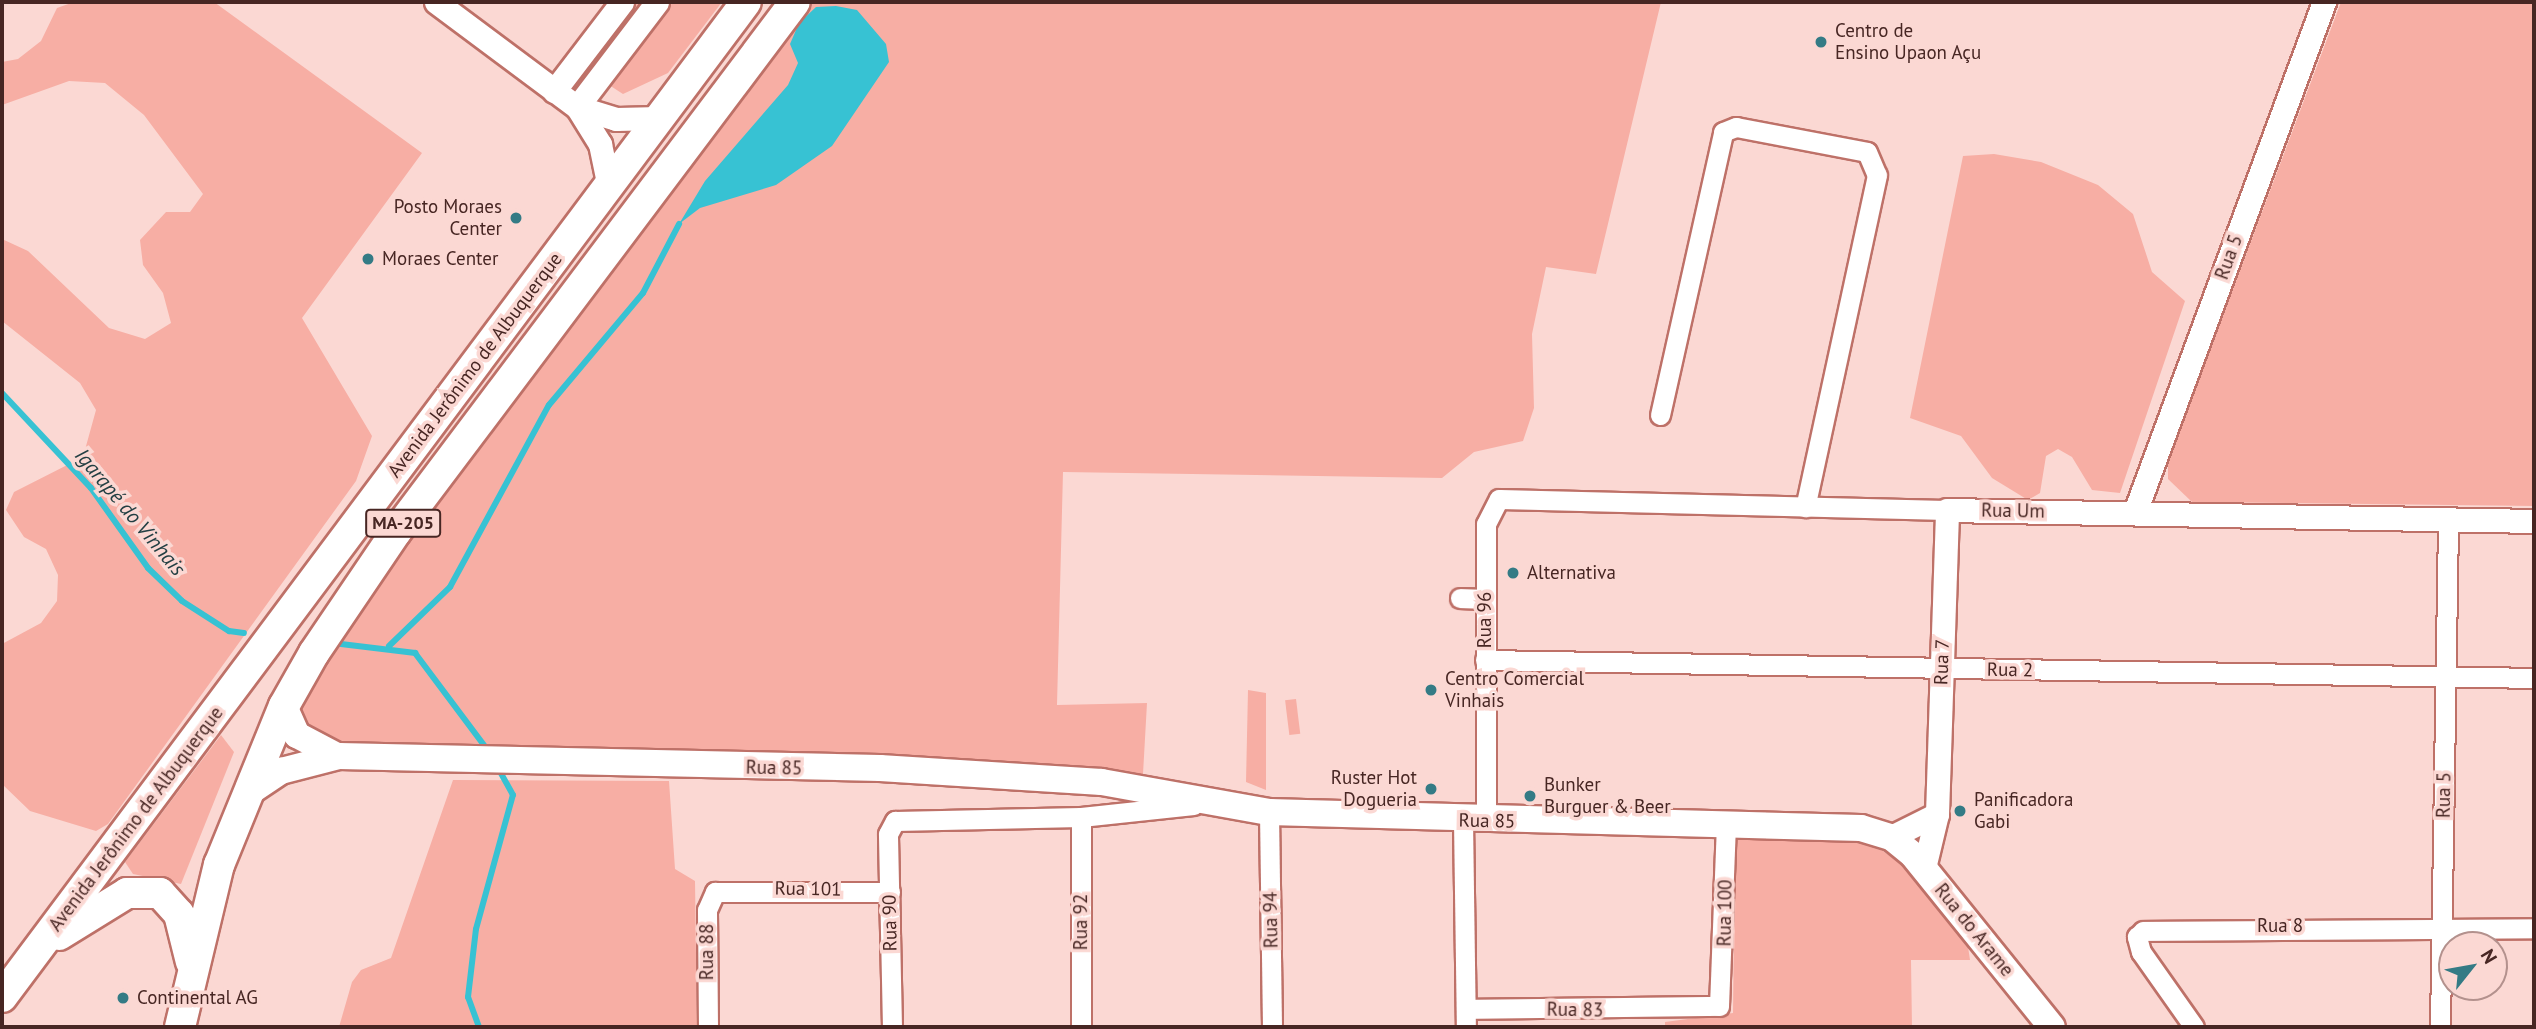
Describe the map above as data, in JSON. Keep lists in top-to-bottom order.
{
  "streets": {
    "main road": [
      "Avenida Jerônimo de Albuquerque",
      "MA-205",
      "Rua 85",
      "Rua do Arame"
    ],
    "street": [
      "Rua 5",
      "Rua Um",
      "Rua 96",
      "Rua 7",
      "Rua 2",
      "Rua 101",
      "Rua 100",
      "Rua 94",
      "Rua 92",
      "Rua 90",
      "Rua 8",
      "Rua 88",
      "Rua 83"
    ]
  },
  "crossings": [
    ["Rua 5", "Rua Um"],
    ["Rua 5", "Rua 2"],
    ["Rua 5", "Rua 8"],
    ["Avenida Jerônimo de Albuquerque", "Rua 85"],
    ["Rua Um", "Rua 96"],
    ["Rua Um", "Rua 7"],
    ["Rua 96", "Rua 2"],
    ["Rua 96", "Rua 85"],
    ["Rua 96", "Rua 83"],
    ["Rua 7", "Rua 2"],
    ["Rua 7", "Rua do Arame"],
    ["Rua 85", "Rua 100"],
    ["Rua 85", "Rua 94"],
    ["Rua 85", "Rua 92"],
    ["Rua 85", "Rua 90"],
    ["Rua 85", "Rua do Arame"],
    ["Rua 101", "Rua 90"],
    ["Rua 101", "Rua 88"],
    ["Rua 100", "Rua 83"]
  ],
  "water": ["Igarapé do Vinhais"],
  "places": [
    "Centro de Ensino Upaon Açu",
    "Posto Moraes Center",
    "Moraes Center",
    "Alternativa",
    "Centro Comercial Vinhais",
    "Ruster Hot Dogueria",
    "Bunker Burguer & Beer",
    "Panificadora Gabi",
    "Continental AG"
  ],
  "north": "top right"
}
